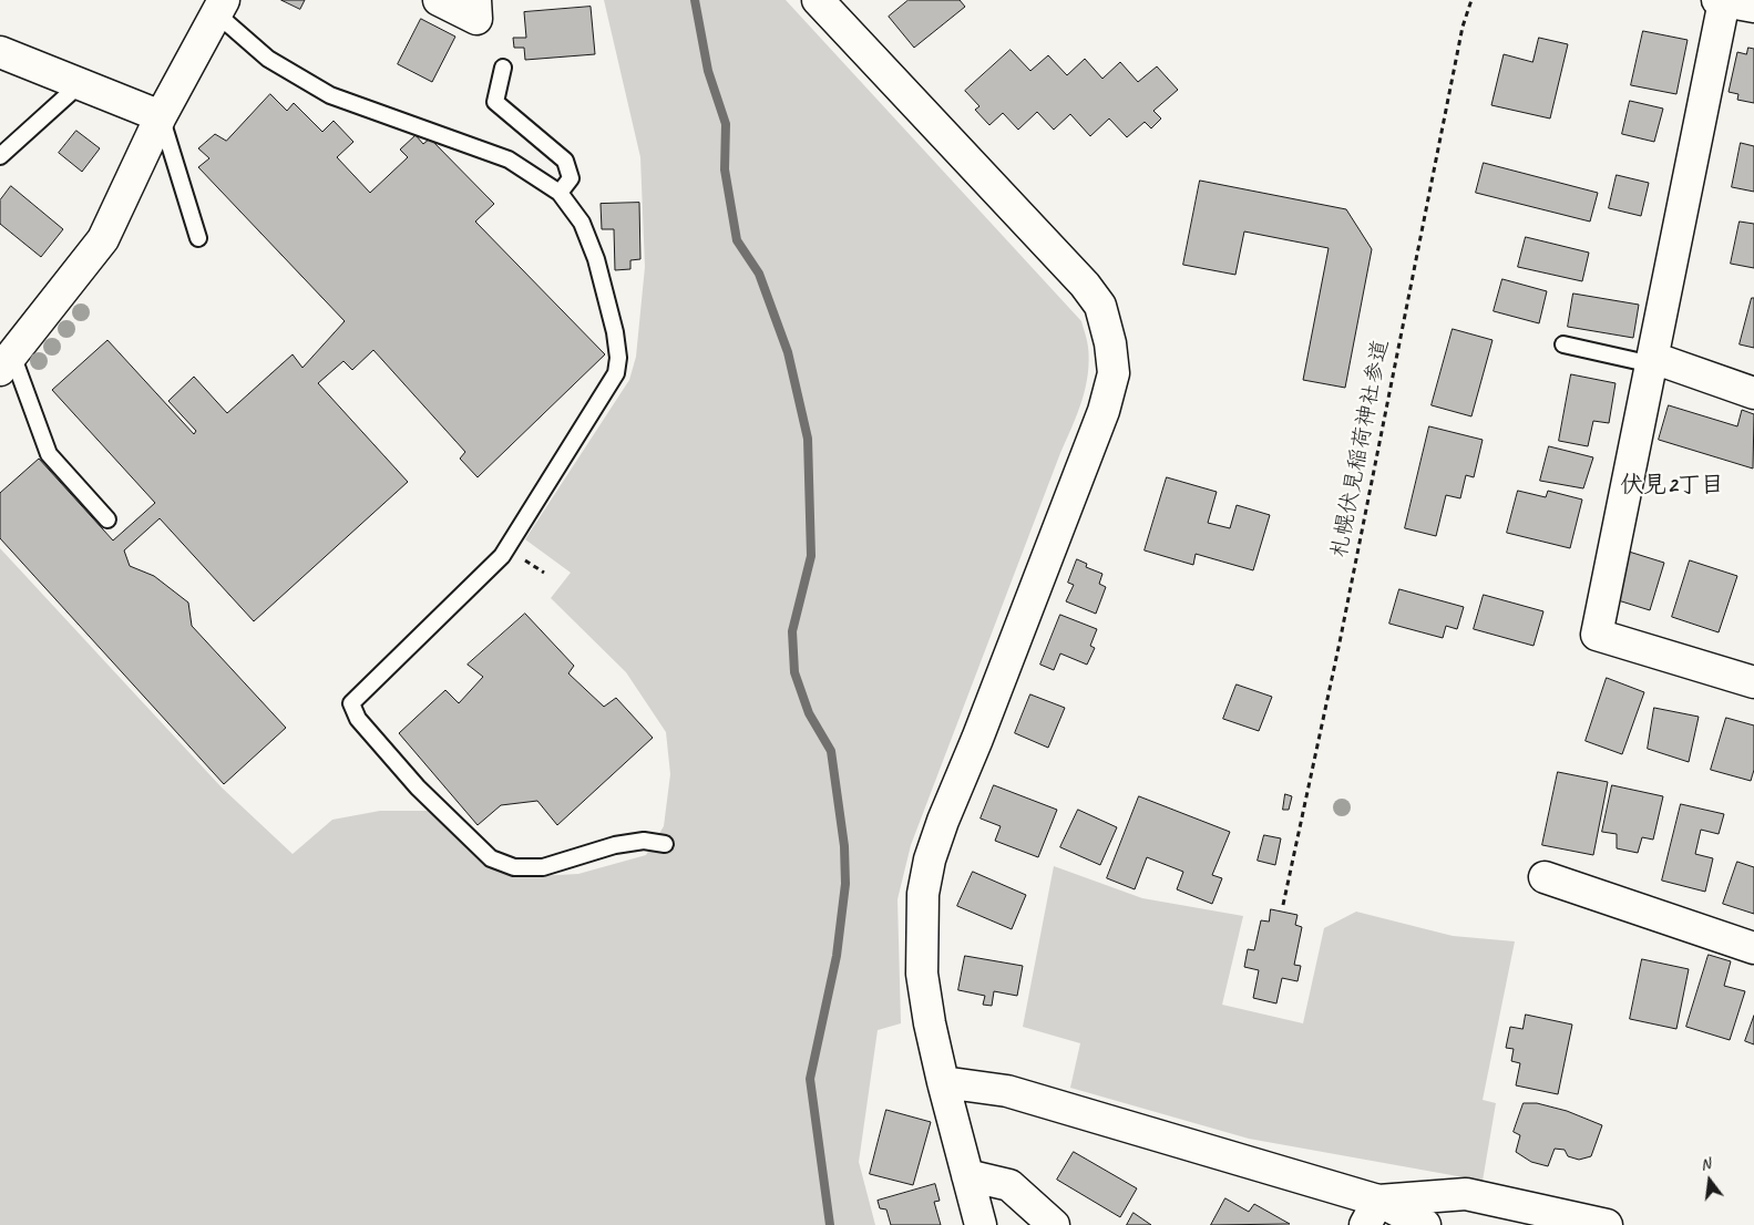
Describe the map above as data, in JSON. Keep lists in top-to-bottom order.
{
  "streets": {
    "path": ["札幌伏見稲荷神社参道"]
  },
  "districts": ["伏見2丁目"],
  "north": "top"
}
